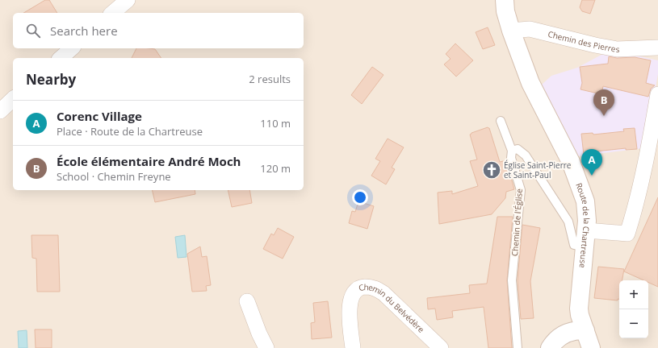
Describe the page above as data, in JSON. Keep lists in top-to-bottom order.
{
  "streets": {
    "main road": ["Route de la Chartreuse"],
    "street": ["Chemin des Pierres", "Chemin du Belvédère"],
    "lane": ["Chemin de l'Église"]
  },
  "crossings": [
    ["Chemin des Pierres", "Route de la Chartreuse"]
  ],
  "places": {
    "church": ["Église Saint-Pierre et Saint-Paul"]
  },
  "page": {
    "search": "Search here",
    "heading": ["Nearby", "2 results"],
    "pins": ["B", "A"],
    "list": [
      {
        "mark": "A",
        "name": "Corenc Village",
        "note": "Place · Route de la Chartreuse",
        "value": "110 m"
      },
      {
        "mark": "B",
        "name": "École élémentaire André Moch",
        "note": "School · Chemin Freyne",
        "value": "120 m"
      }
    ],
    "map_buttons": ["+", "−"]
  }
}
